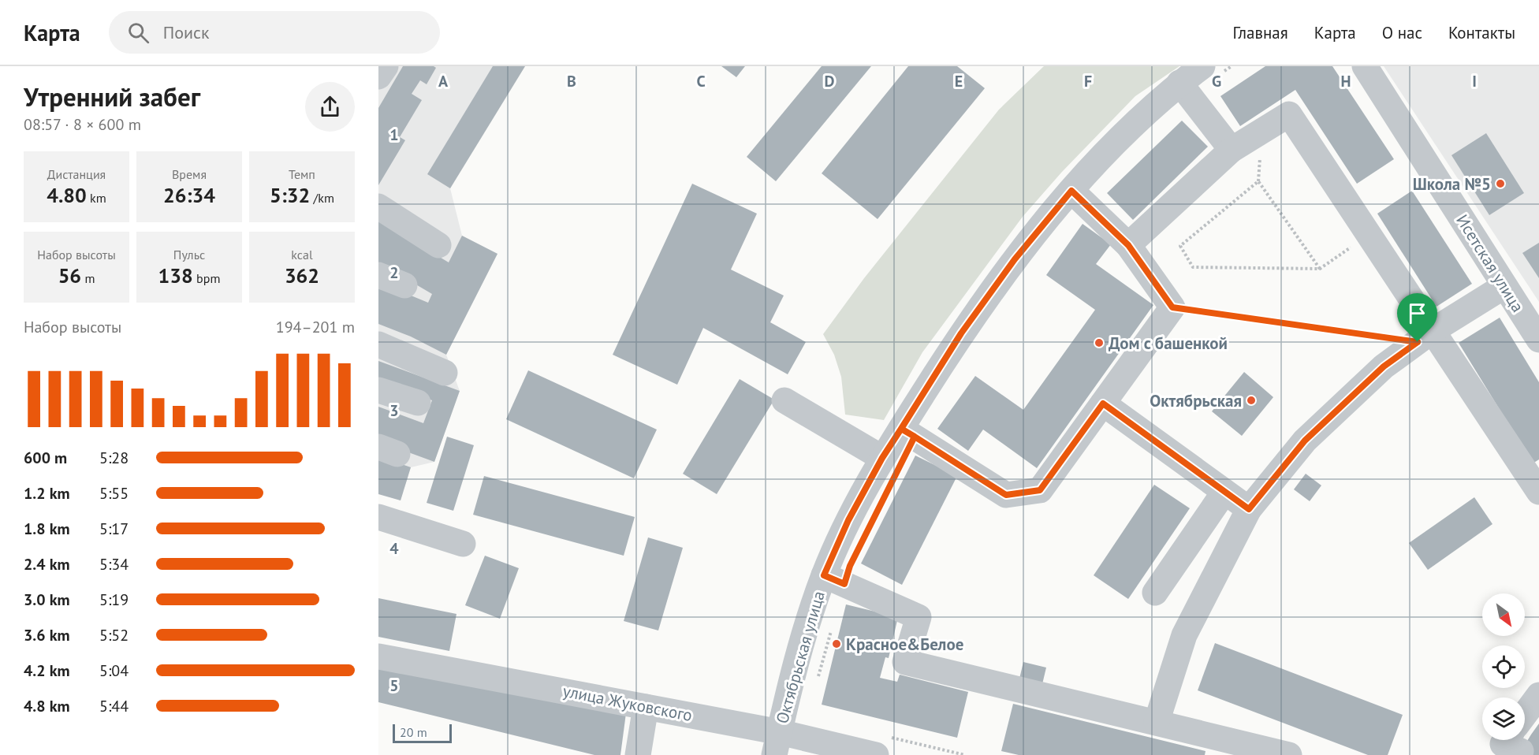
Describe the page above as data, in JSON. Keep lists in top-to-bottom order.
{
  "streets": {
    "street": ["Исетская улица", "Октябрьская улица", "улица Жуковского"]
  },
  "crossings": [
    ["Октябрьская улица", "улица Жуковского"]
  ],
  "places": [
    "Школа №5",
    "Дом с башенкой",
    "Октябрьская",
    "Красное&Белое"
  ],
  "scale_bar": "20 m",
  "north": "bottom right",
  "page": {
    "header": "Карта",
    "search": "Поиск",
    "nav": [
      "Главная",
      "Карта",
      "О нас",
      "Контакты"
    ],
    "heading": ["Утренний забег", "08:57 · 8 × 600 m"],
    "stats": [
      ["Дистанция", "4.80 km"],
      ["Время", "26:34"],
      ["Темп", "5:32 /km"],
      ["Набор высоты", "56 m"],
      ["Пульс", "138 bpm"],
      ["kcal", "362"]
    ],
    "chart": ["Набор высоты", "194–201 m"],
    "list": [
      {
        "name": "600 m",
        "note": "5:28"
      },
      {
        "name": "1.2 km",
        "note": "5:55"
      },
      {
        "name": "1.8 km",
        "note": "5:17"
      },
      {
        "name": "2.4 km",
        "note": "5:34"
      },
      {
        "name": "3.0 km",
        "note": "5:19"
      },
      {
        "name": "3.6 km",
        "note": "5:52"
      },
      {
        "name": "4.2 km",
        "note": "5:04"
      },
      {
        "name": "4.8 km",
        "note": "5:44"
      }
    ],
    "scale": "20 m"
  },
  "grid": {
    "columns": [
      "A",
      "B",
      "C",
      "D",
      "E",
      "F",
      "G",
      "H",
      "I"
    ],
    "rows": [
      "1",
      "2",
      "3",
      "4",
      "5"
    ]
  }
}
